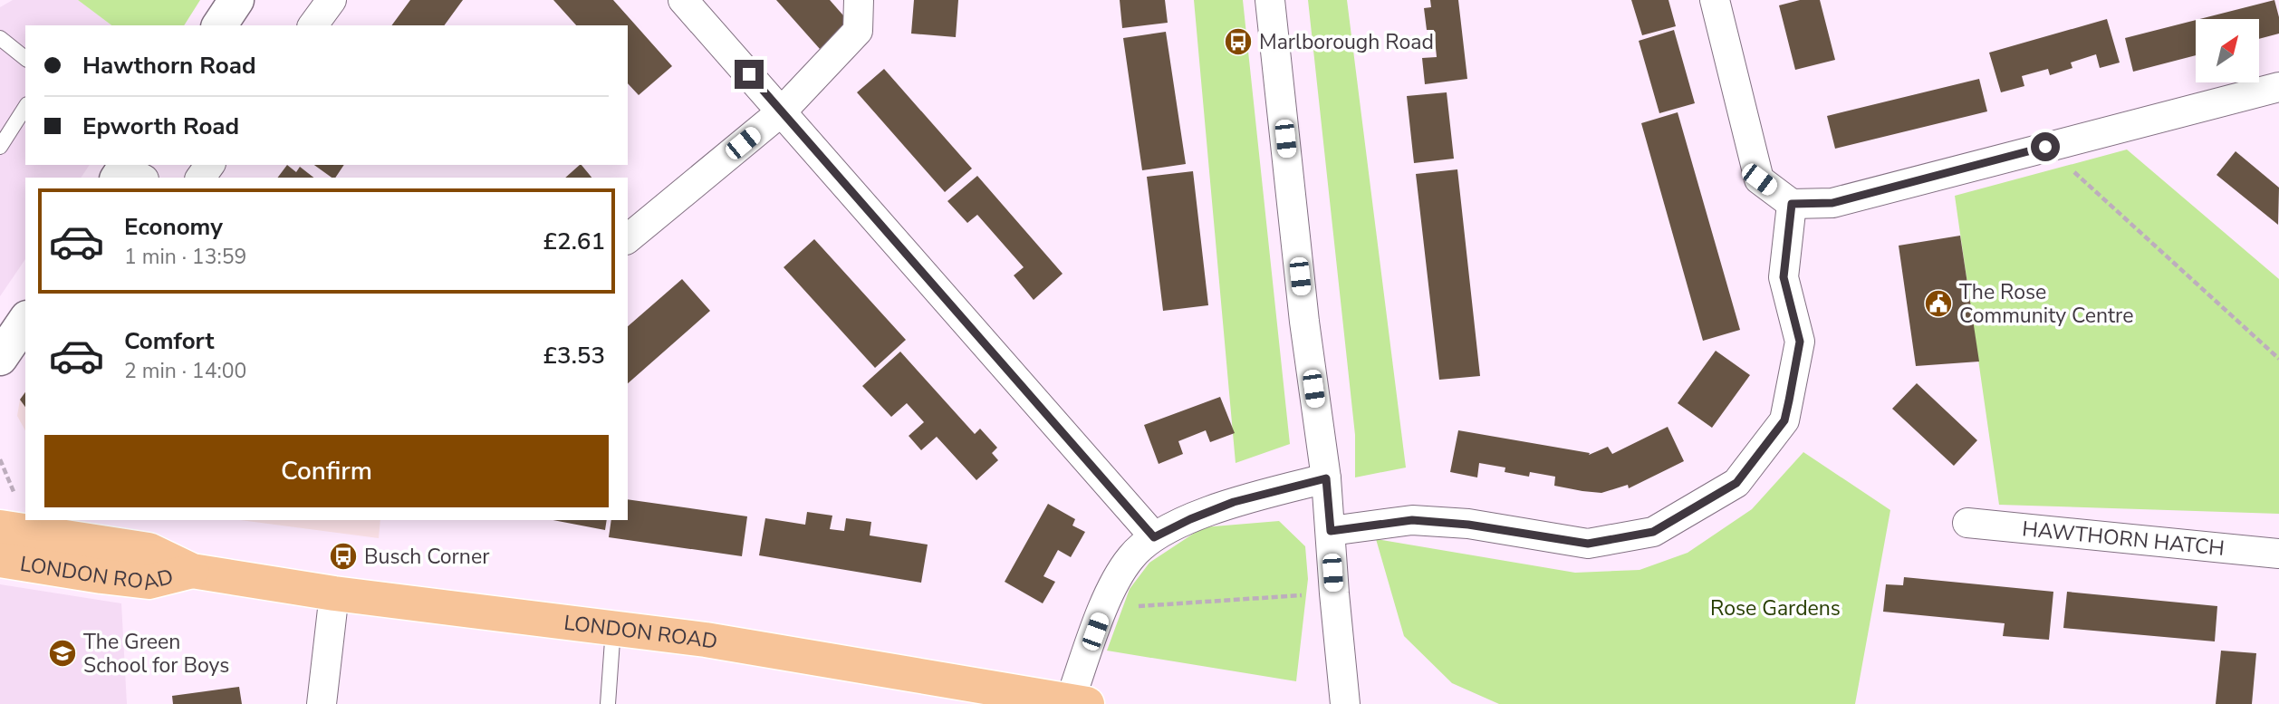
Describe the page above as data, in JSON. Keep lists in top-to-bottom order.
{
  "streets": {
    "main road": ["LONDON ROAD"],
    "street": ["HAWTHORN HATCH"]
  },
  "parks": ["Rose Gardens"],
  "places": {
    "bus stop": ["Marlborough Road", "Busch Corner"],
    "public building": ["The Rose Community Centre"],
    "school or university": ["The Green School for Boys"]
  },
  "north": "top right",
  "page": {
    "banner": ["Hawthorn Road", "Epworth Road"],
    "list": [
      {
        "name": "Economy",
        "note": "1 min · 13:59",
        "value": "£2.61"
      },
      {
        "name": "Comfort",
        "note": "2 min · 14:00",
        "value": "£3.53"
      }
    ],
    "buttons": "Confirm"
  }
}
